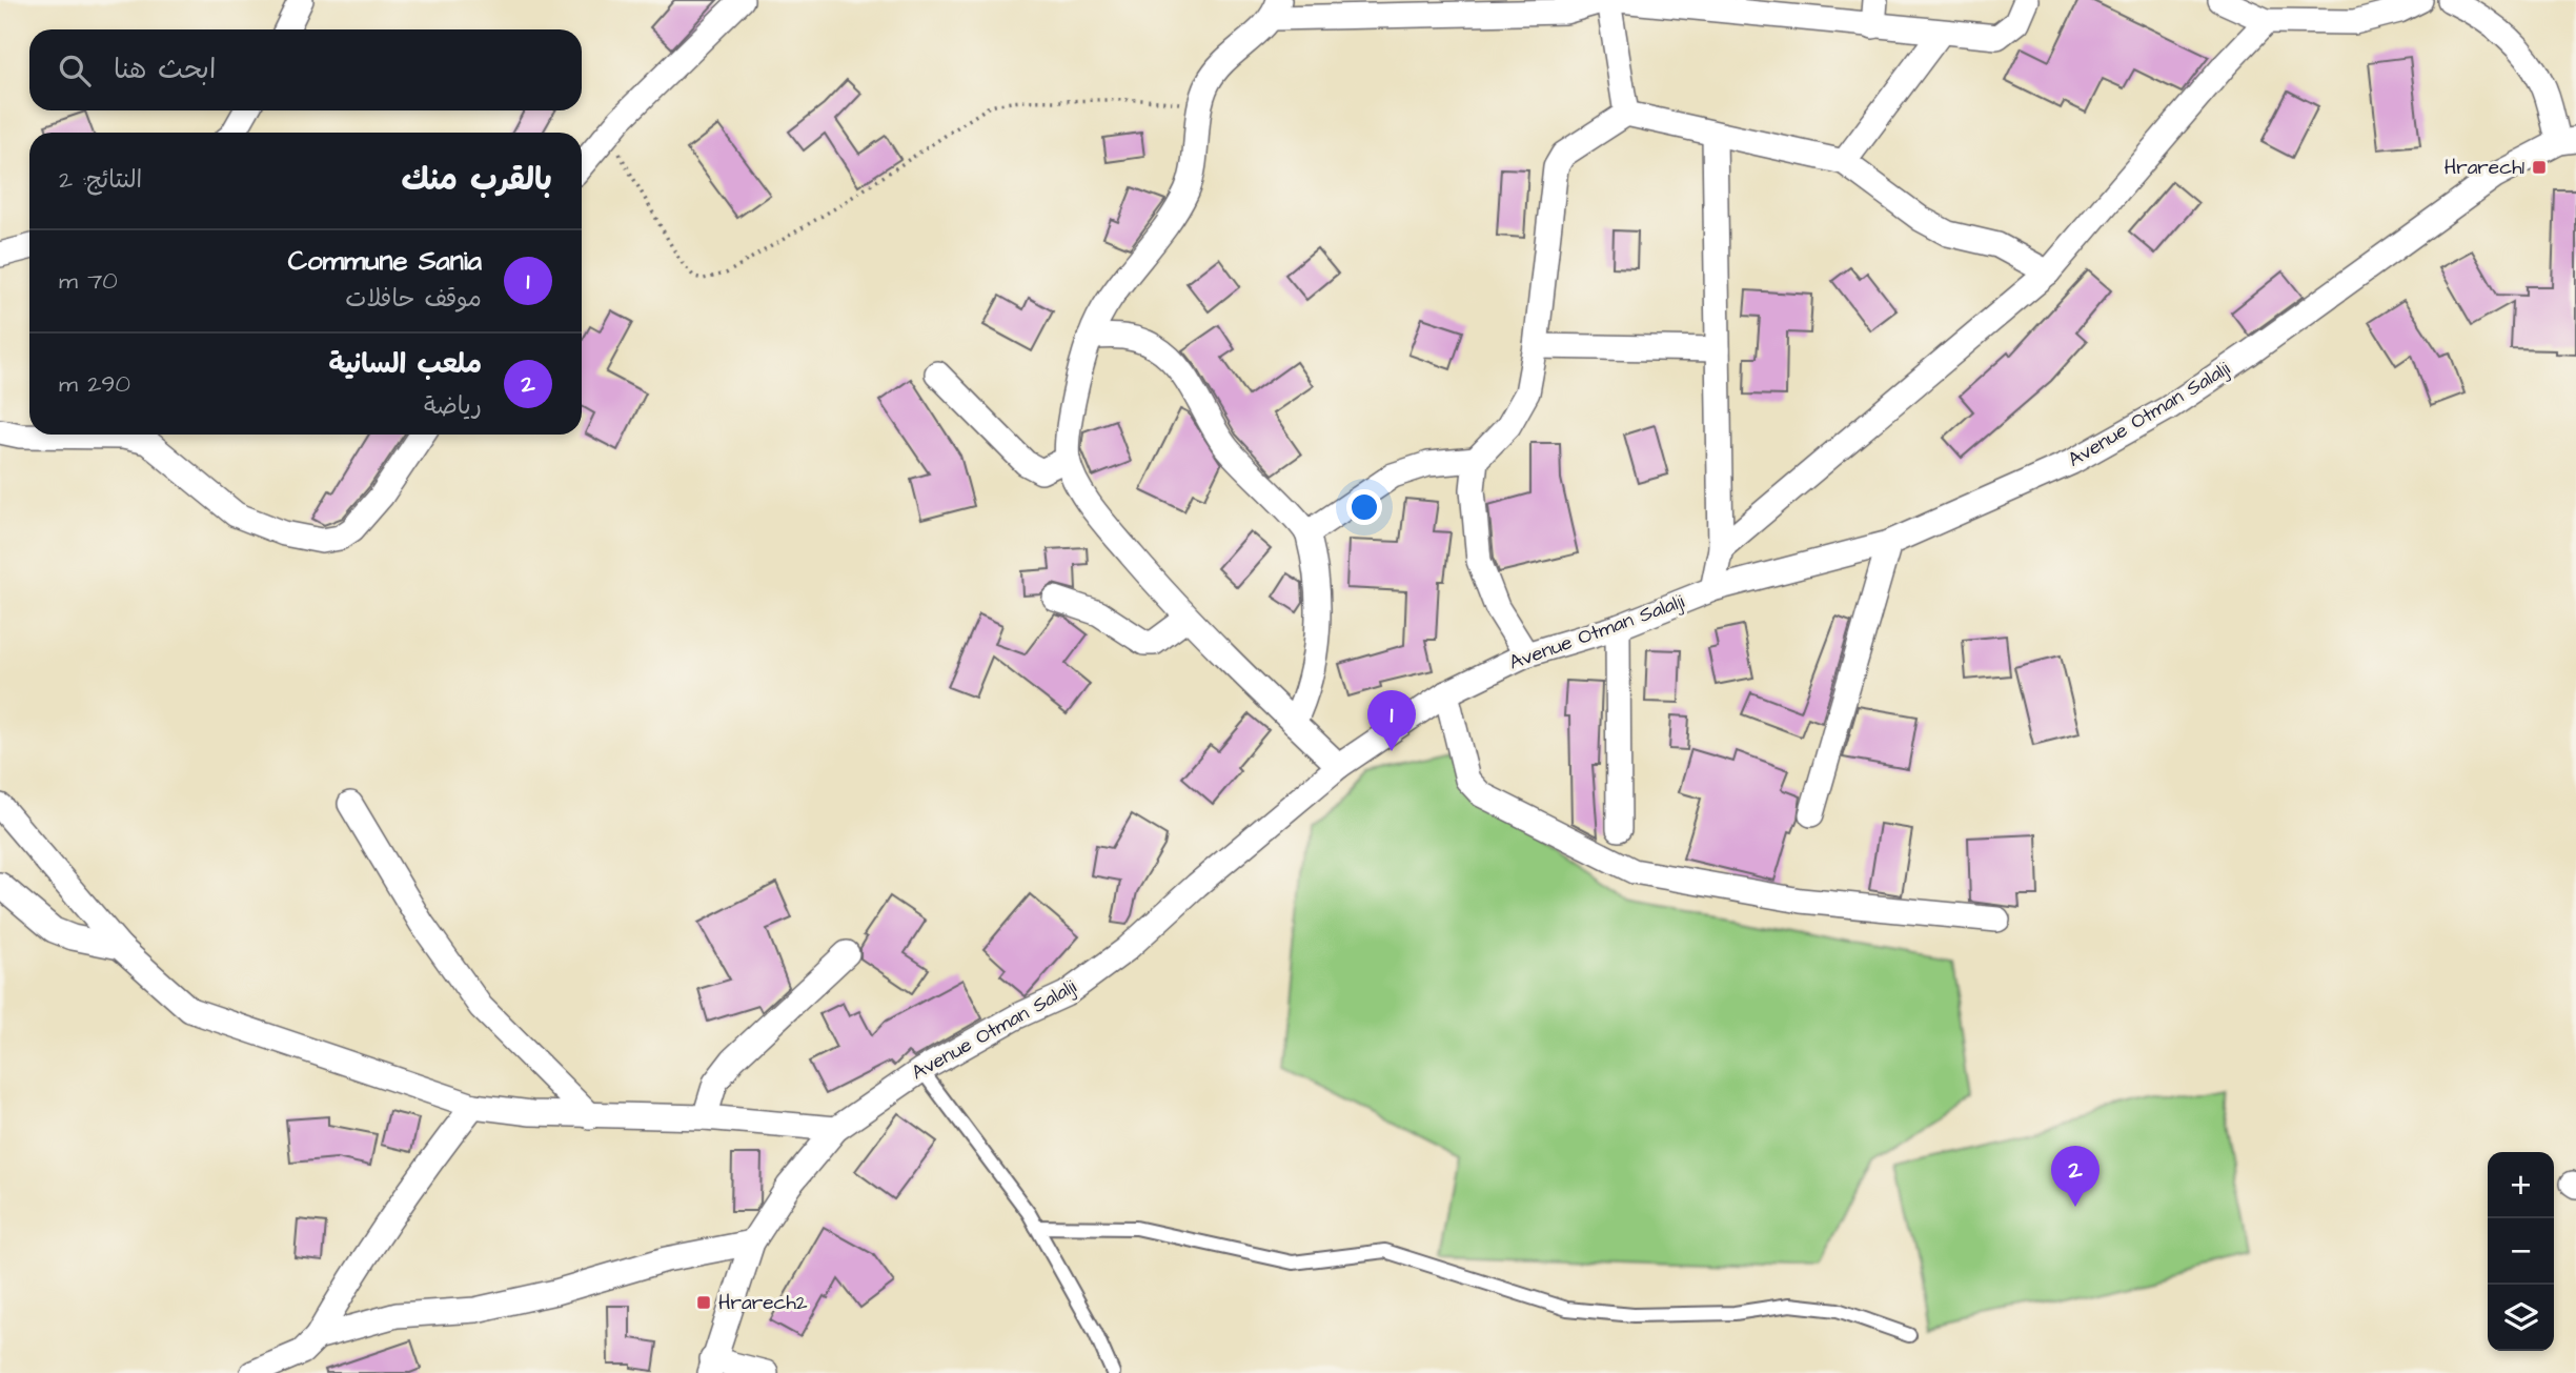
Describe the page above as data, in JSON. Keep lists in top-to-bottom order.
{
  "streets": {
    "street": ["Avenue Otman Salalji"]
  },
  "places": {
    "transit": ["Hrarech1", "Hrarech2"]
  },
  "page": {
    "search": "ابحث هنا",
    "heading": ["بالقرب منك", "النتائج: 2"],
    "list": [
      {
        "mark": "1",
        "name": "Commune Sania",
        "note": "موقف حافلات",
        "value": "70 m"
      },
      {
        "mark": "2",
        "name": "ملعب السانية",
        "note": "رياضة",
        "value": "290 m"
      }
    ],
    "pins": ["1", "2"],
    "map_buttons": ["+", "−"]
  }
}
